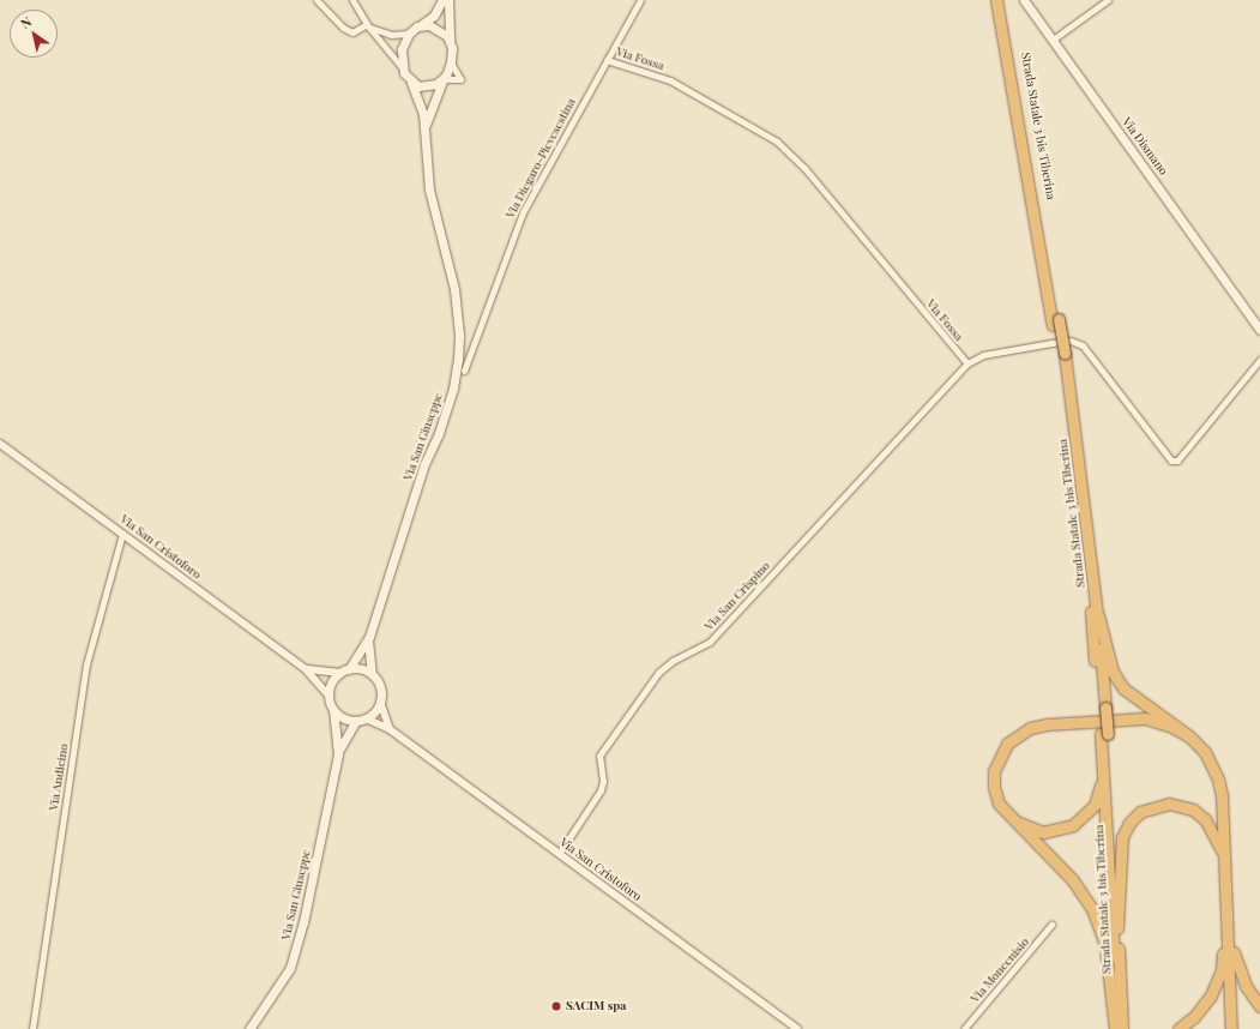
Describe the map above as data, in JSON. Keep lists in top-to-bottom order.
{
  "streets": {
    "highway": ["Strada Statale 3 bis Tiberina"],
    "main road": ["Via Dismano", "Via San Giuseppe"],
    "street": [
      "Via Fossa",
      "Via Diegaro-Pievesestina",
      "Via San Cristoforo",
      "Via San Crispino",
      "Via Andicino",
      "Via Moncenisio"
    ]
  },
  "crossings": [
    ["Via Fossa", "Via Diegaro-Pievesestina"],
    ["Via Fossa", "Via San Crispino"],
    ["Via San Giuseppe", "Via San Cristoforo"],
    ["Via San Cristoforo", "Via San Crispino"],
    ["Via San Cristoforo", "Via Andicino"]
  ],
  "places": ["SACIM spa"],
  "north": "top left"
}
